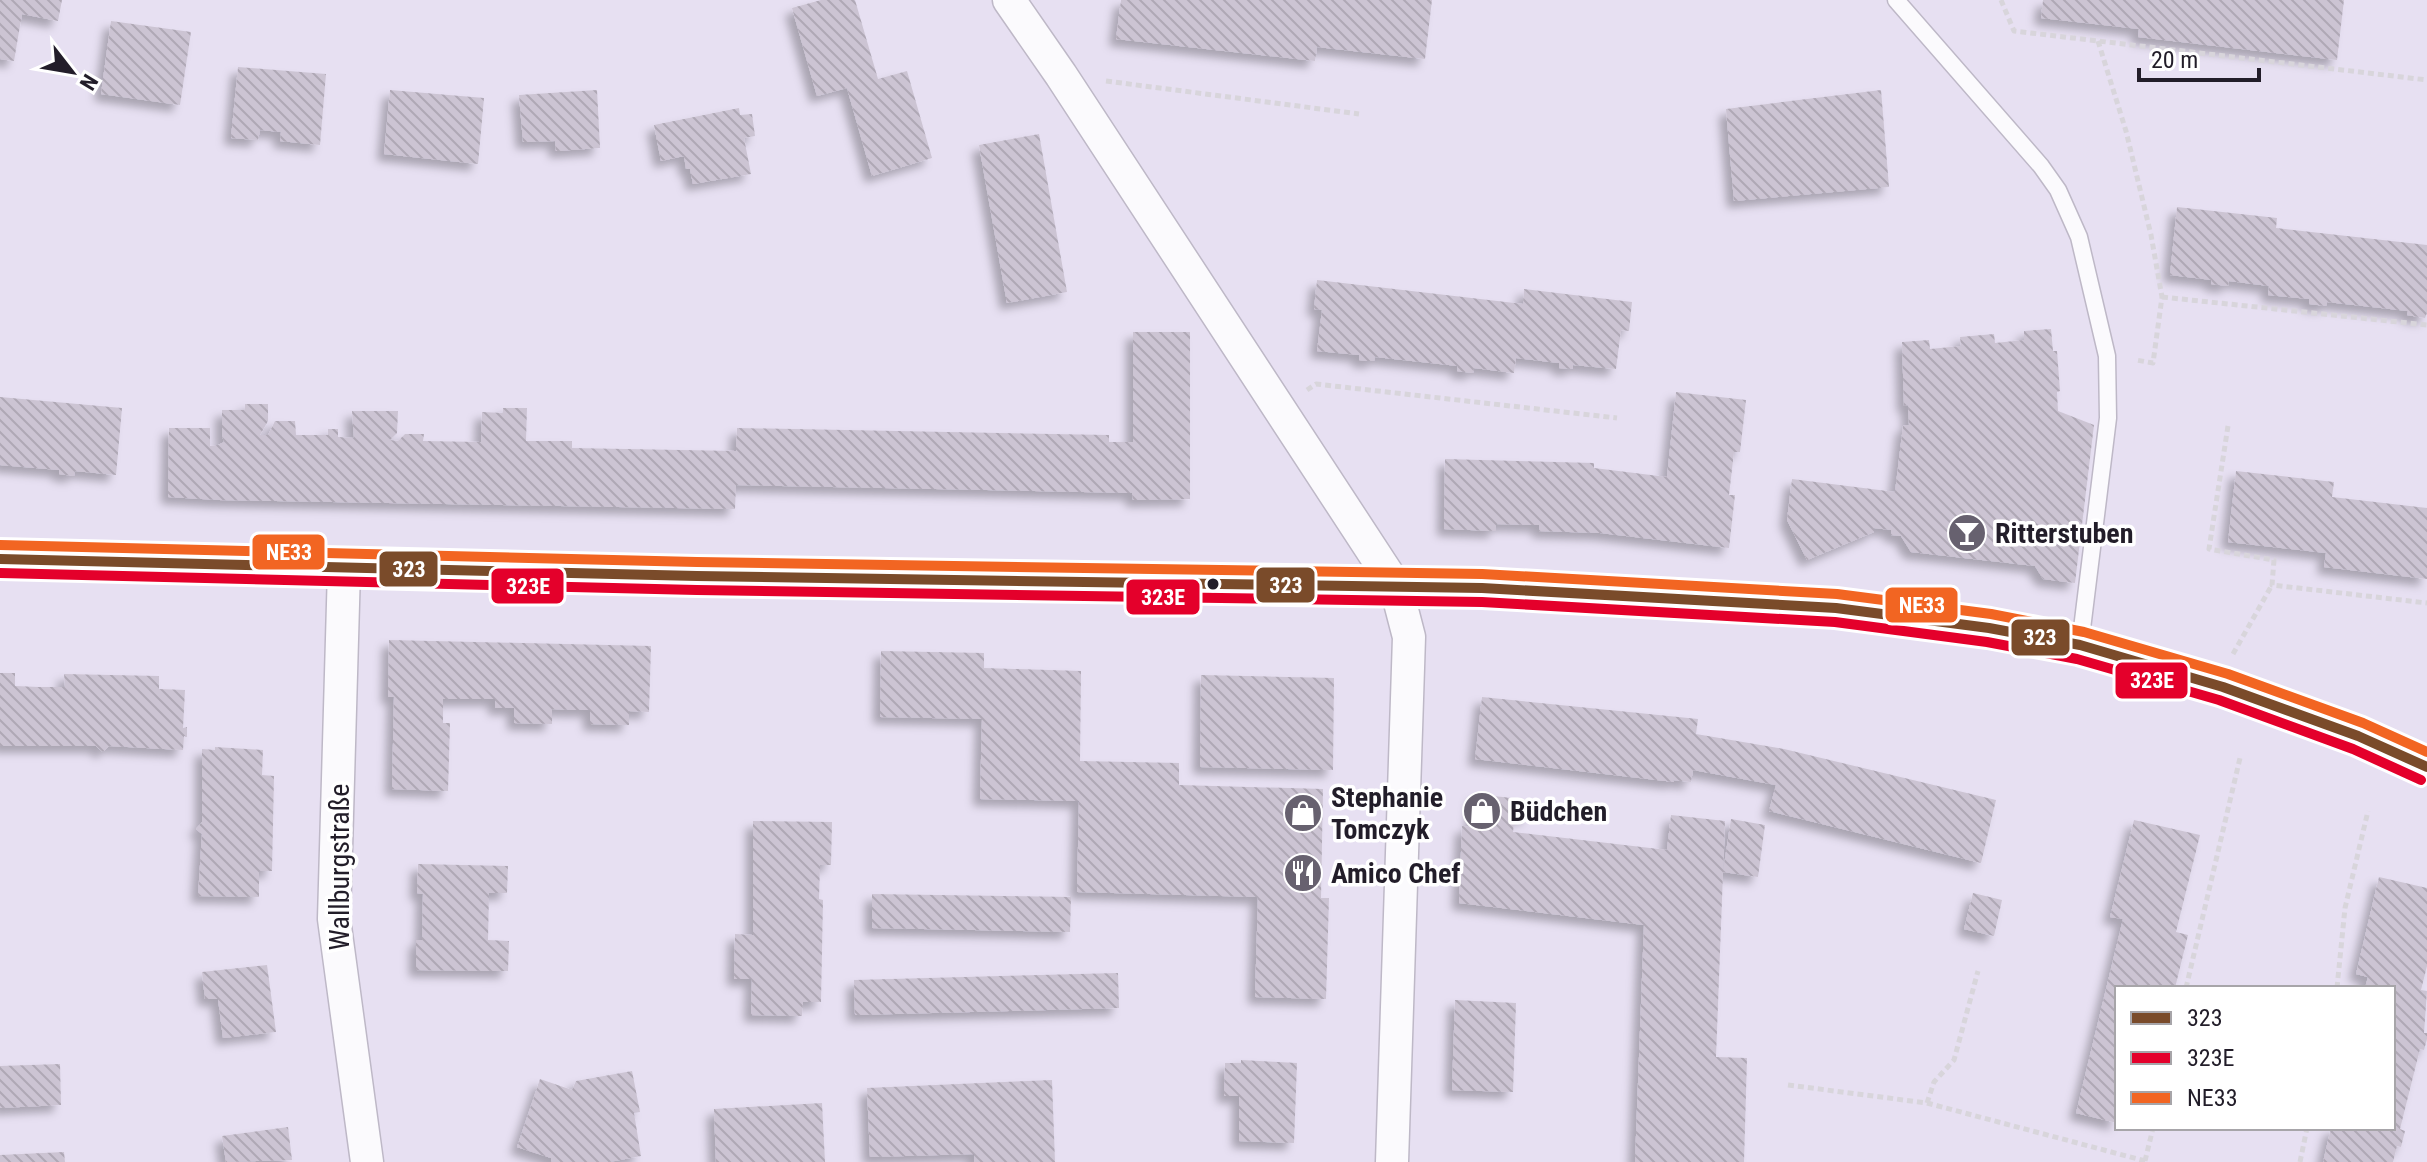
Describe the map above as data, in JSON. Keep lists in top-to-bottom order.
{
  "streets": {
    "street": ["Wallburgstraße"]
  },
  "places": {
    "bar": ["Ritterstuben"],
    "shop": ["Büdchen", "Stephanie Tomczyk"],
    "restaurant": ["Amico Chef"]
  },
  "lines": ["transit line NE33", "transit line 323", "transit line 323E"],
  "legend": ["323", "323E", "NE33"],
  "scale_bar": "20 m",
  "north": "bottom right"
}
